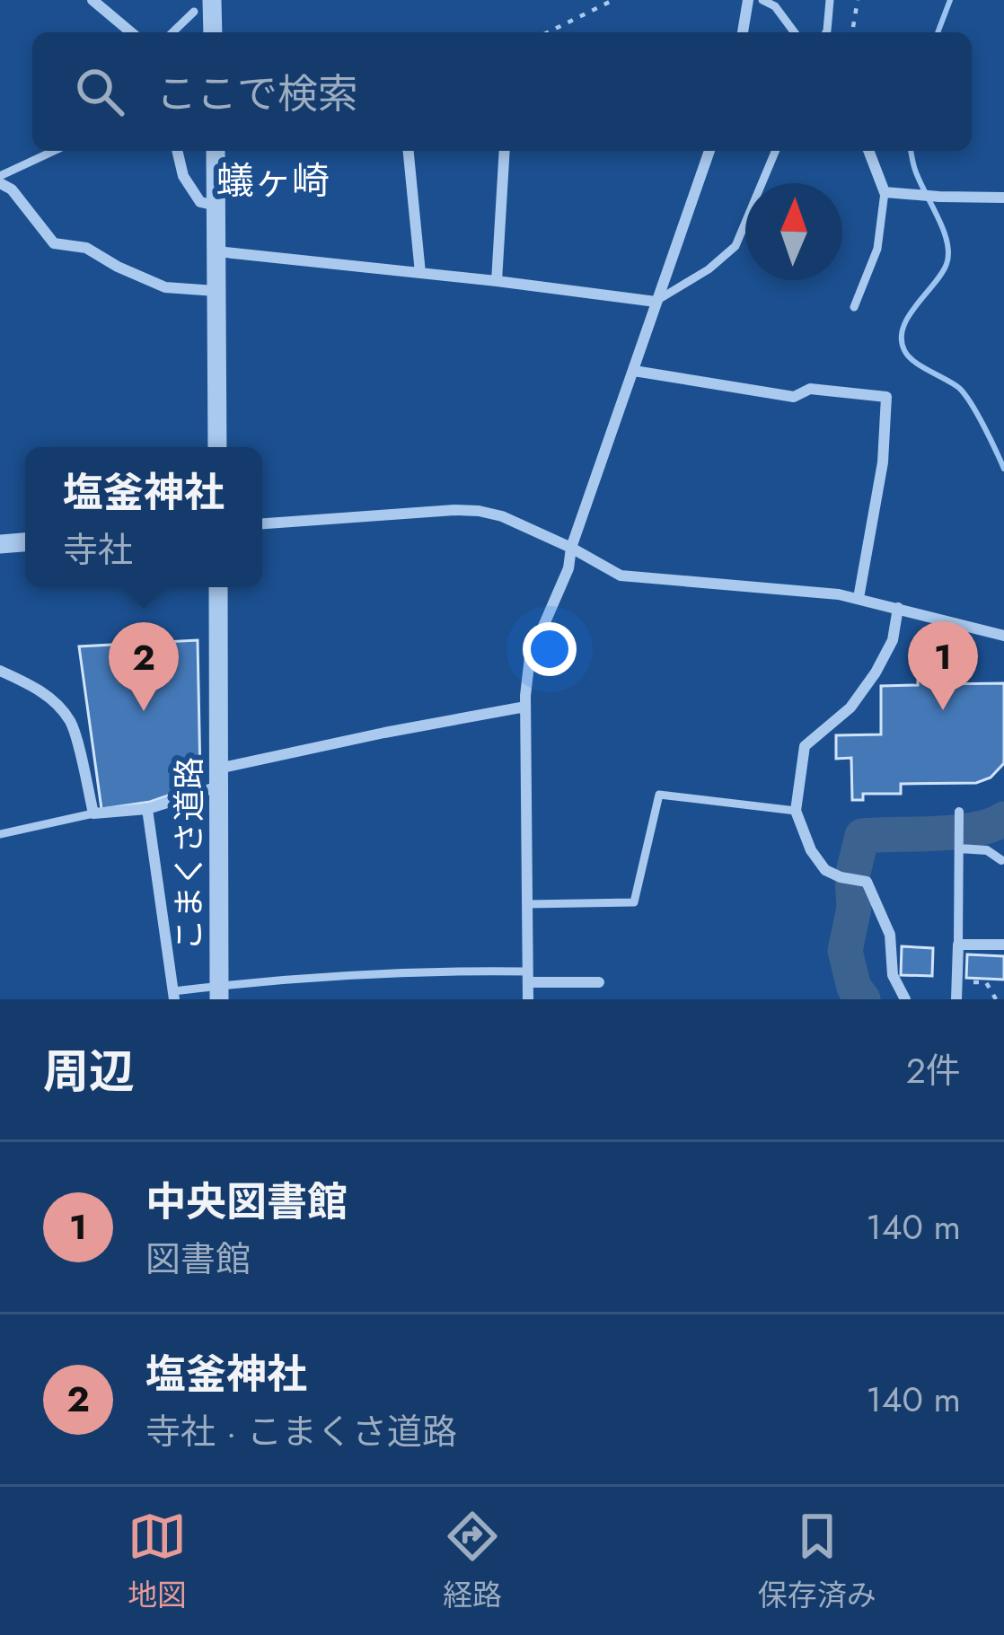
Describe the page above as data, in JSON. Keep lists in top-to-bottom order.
{
  "streets": {
    "street": ["こまくさ道路"]
  },
  "districts": ["蟻ヶ崎"],
  "north": "top",
  "page": {
    "search": "ここで検索",
    "popup": ["塩釜神社", "寺社"],
    "pins": ["1", "2"],
    "heading": ["周辺", "2件"],
    "list": [
      {
        "mark": "1",
        "name": "中央図書館",
        "note": "図書館",
        "value": "140 m"
      },
      {
        "mark": "2",
        "name": "塩釜神社",
        "note": "寺社 · こまくさ道路",
        "value": "140 m"
      }
    ],
    "nav": ["地図", "経路", "保存済み"]
  }
}
